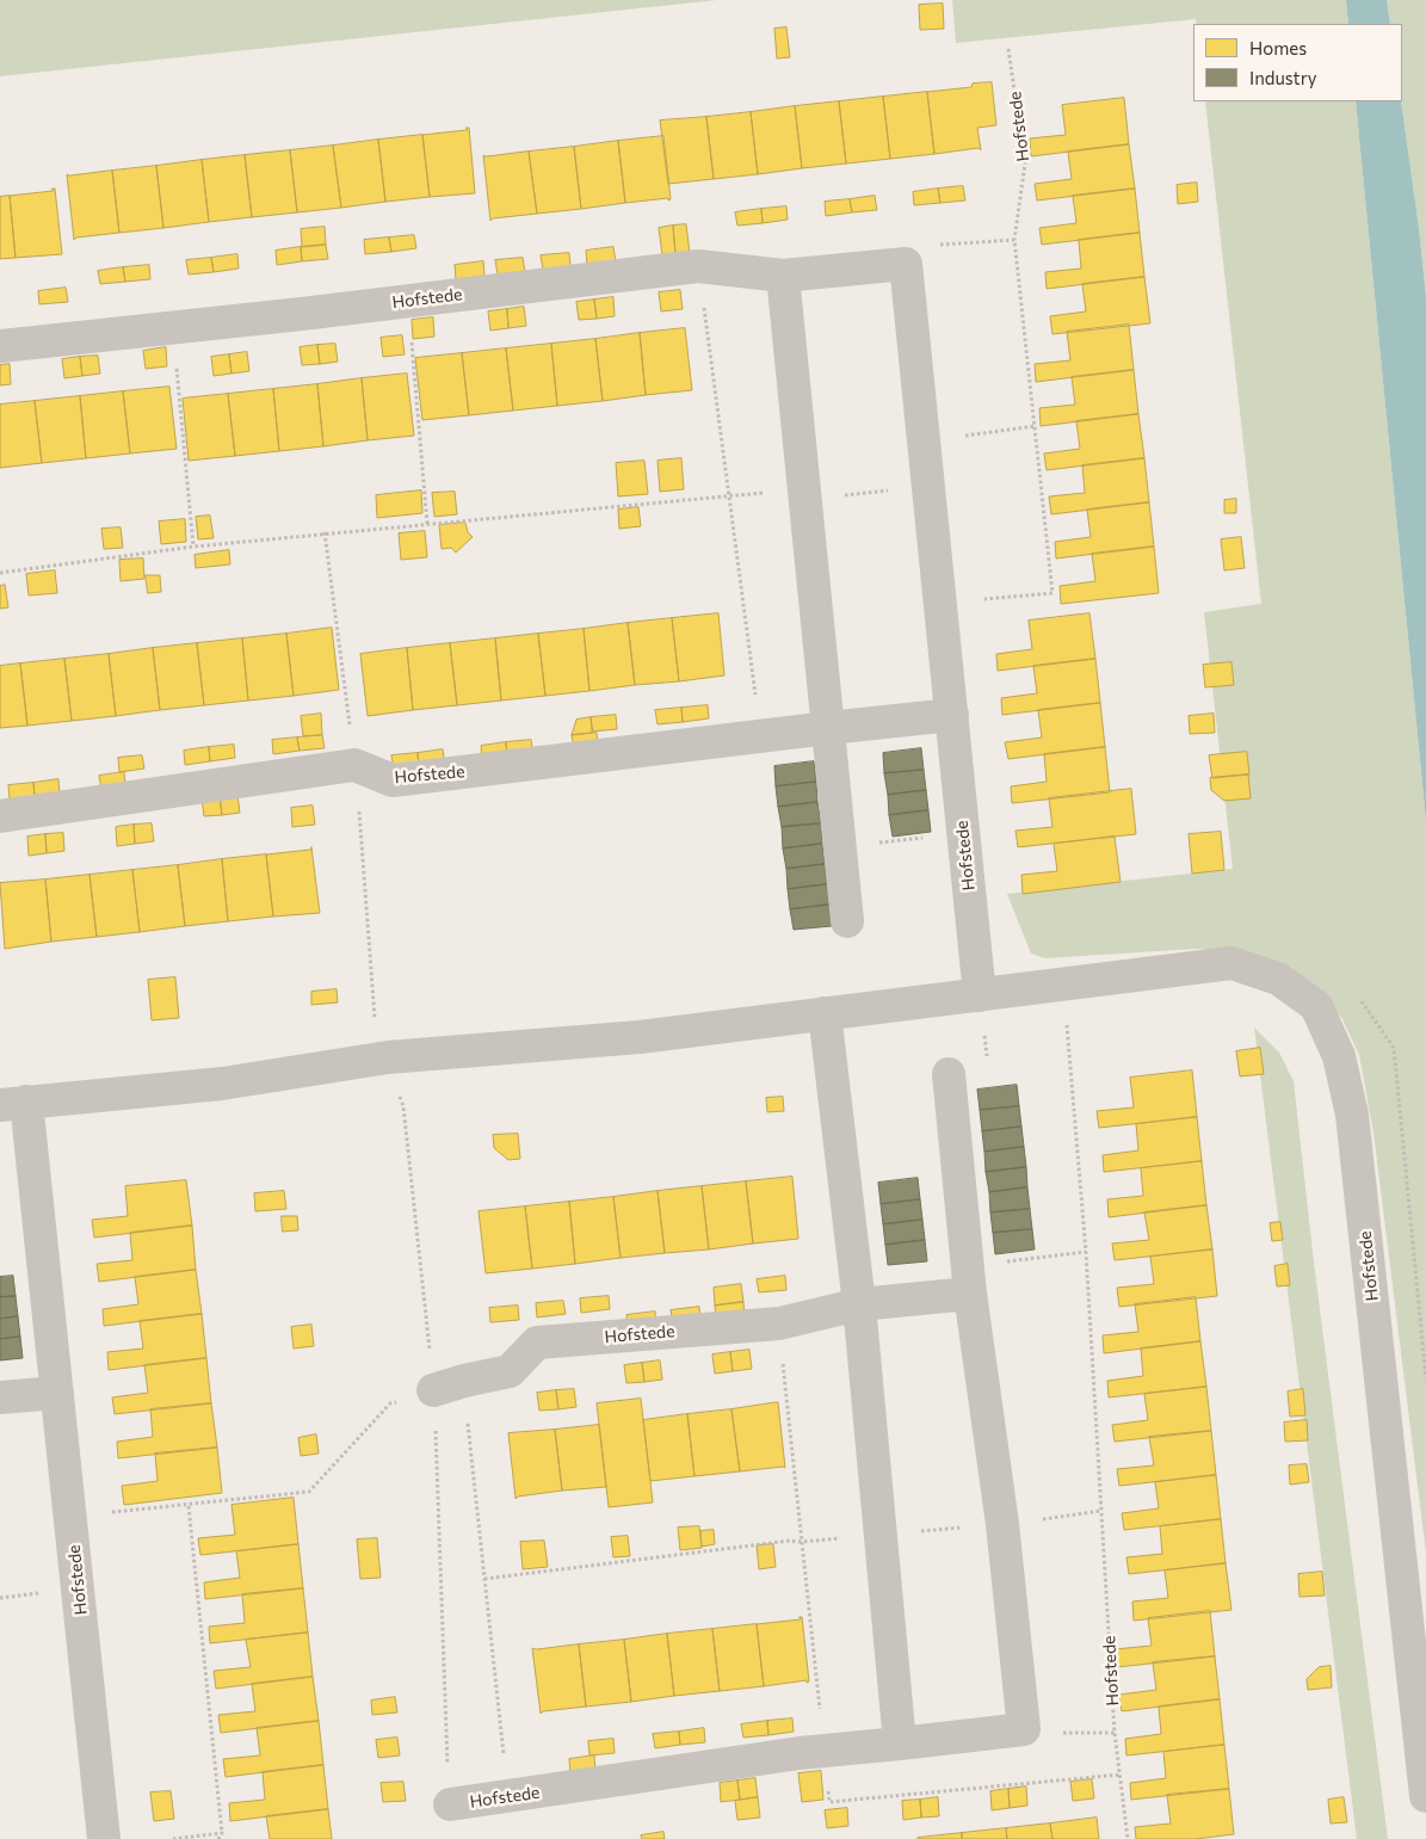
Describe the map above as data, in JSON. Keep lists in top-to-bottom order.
{
  "streets": {
    "street": ["Hofstede"]
  },
  "legend": ["Homes", "Industry"]
}
